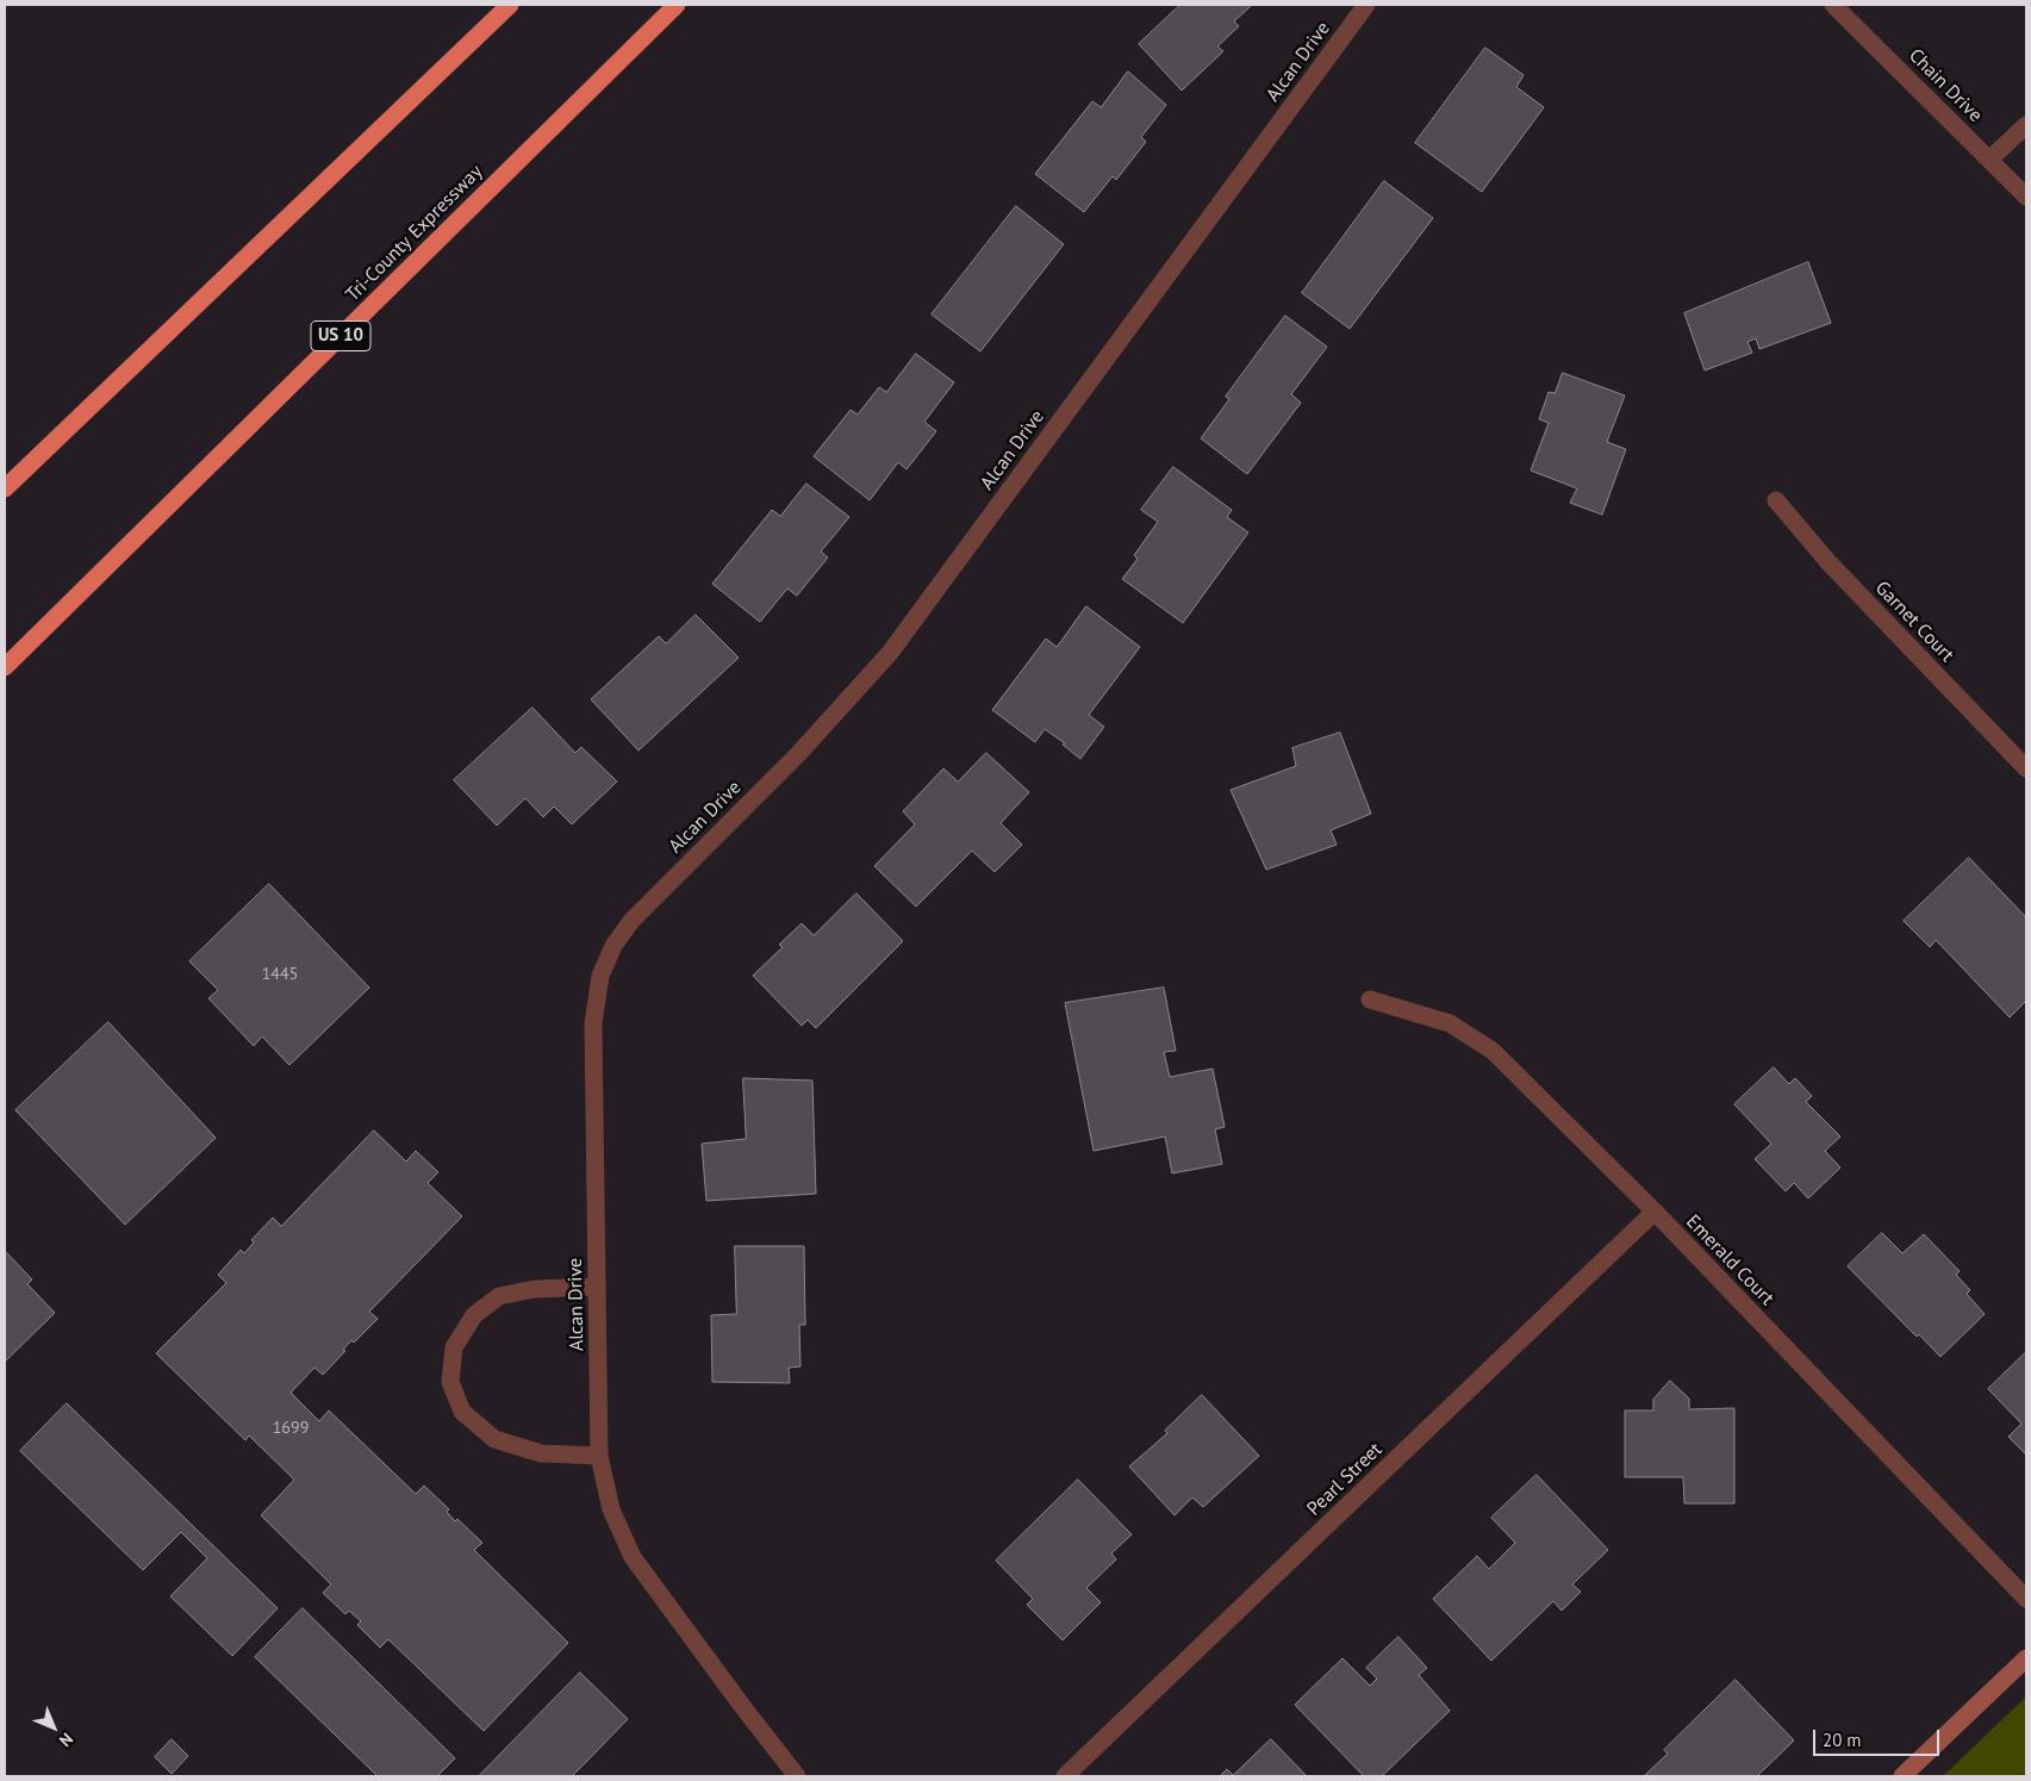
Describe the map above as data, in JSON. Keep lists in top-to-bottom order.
{
  "streets": {
    "highway": ["Tri-County Expressway", "US 10"],
    "street": [
      "Alcan Drive",
      "Chain Drive",
      "Garnet Court",
      "Emerald Court",
      "Pearl Street"
    ]
  },
  "crossings": [
    ["Emerald Court", "Pearl Street"]
  ],
  "house_numbers": ["1445", "1699"],
  "scale_bar": "20 m",
  "north": "bottom right"
}
